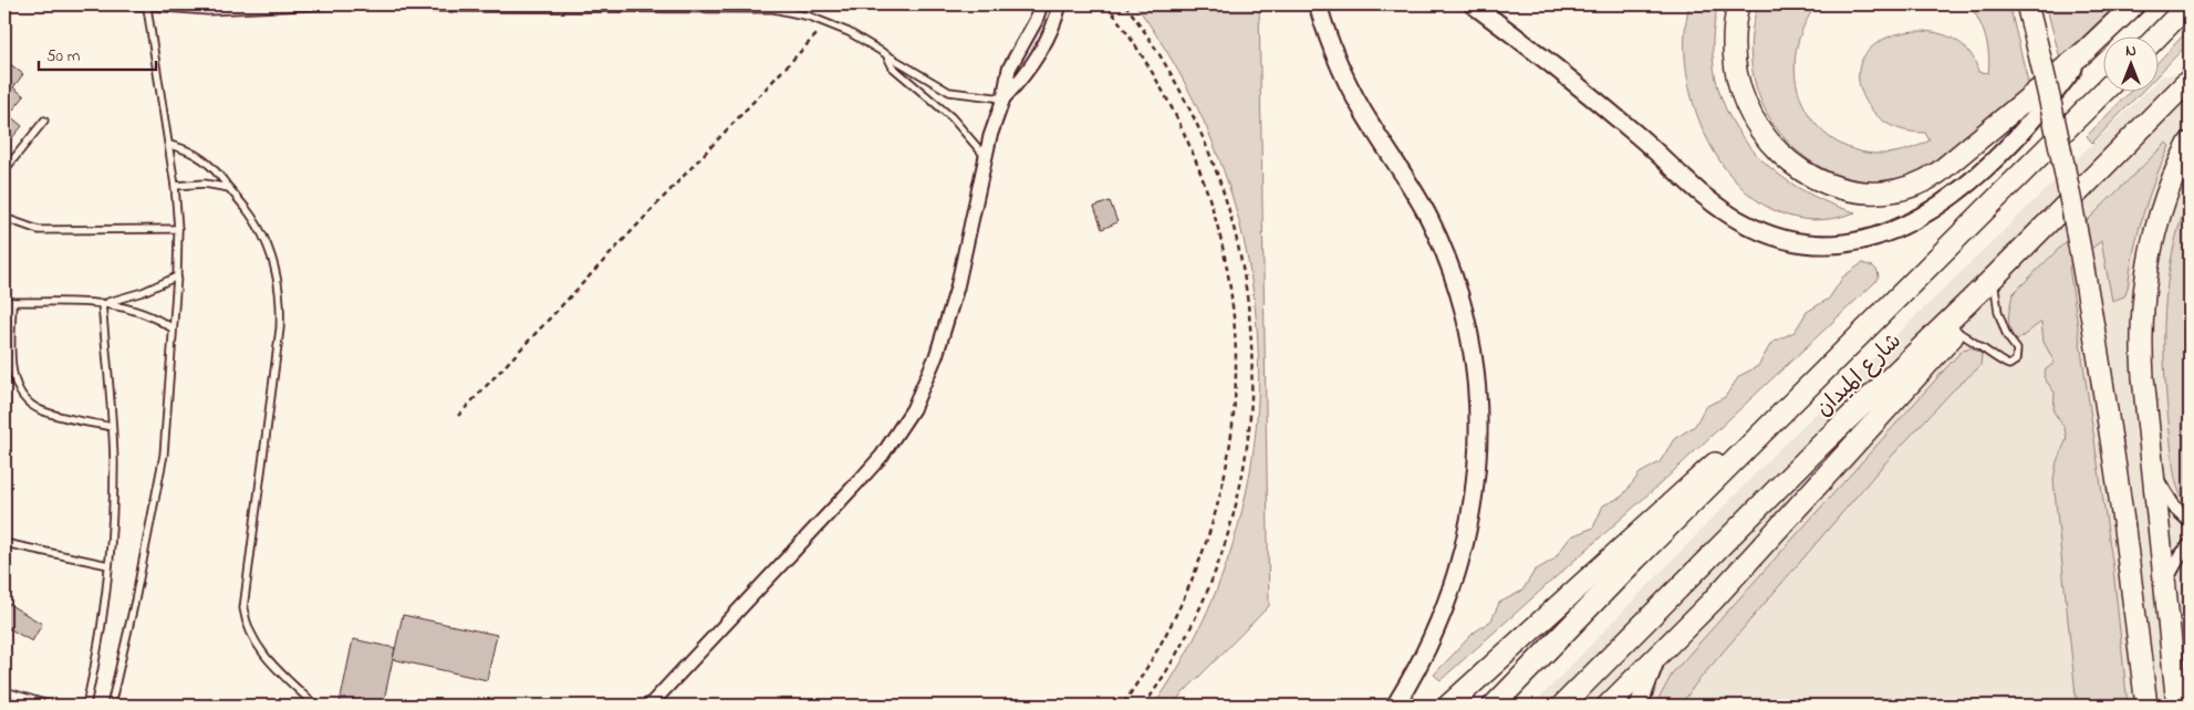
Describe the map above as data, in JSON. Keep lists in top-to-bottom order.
{
  "streets": {
    "main road": ["شارع الميدان"]
  },
  "scale_bar": "50 m",
  "north": "top"
}
